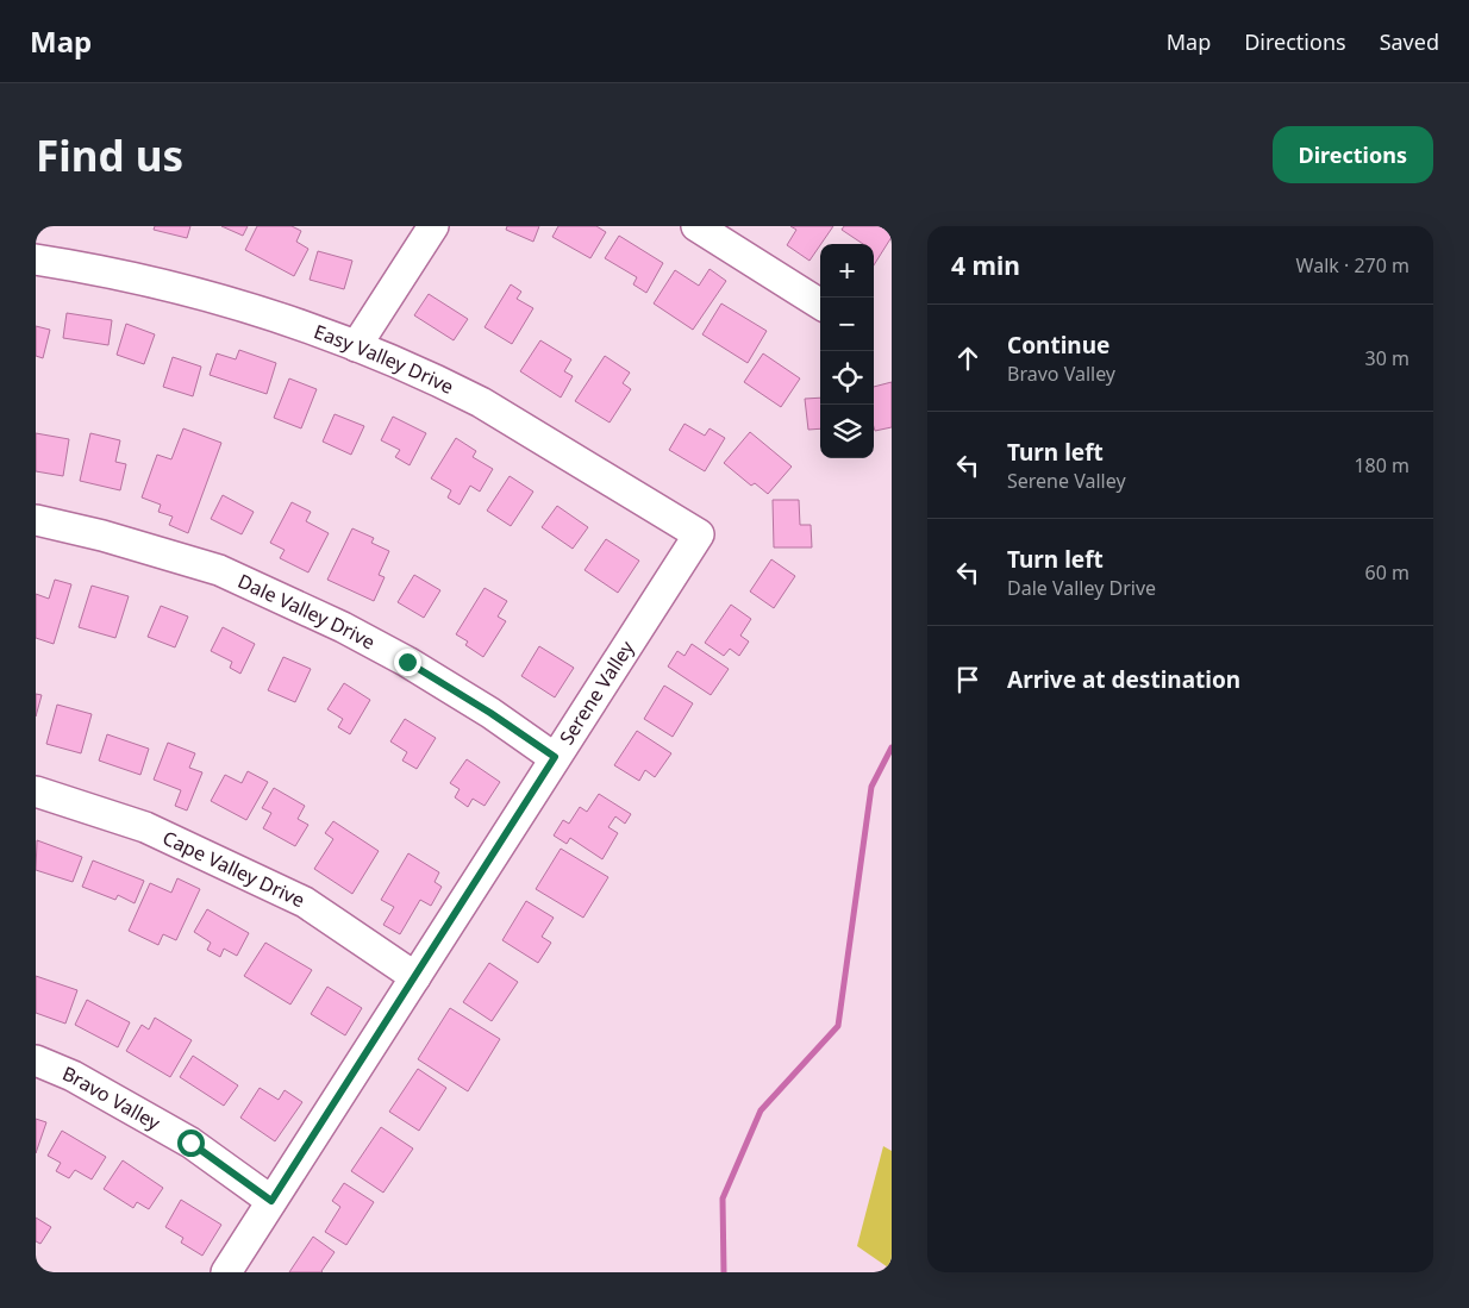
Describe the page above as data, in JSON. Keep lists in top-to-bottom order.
{
  "streets": {
    "street": [
      "Easy Valley Drive",
      "Dale Valley Drive",
      "Serene Valley",
      "Cape Valley Drive",
      "Bravo Valley"
    ]
  },
  "crossings": [
    ["Easy Valley Drive", "Serene Valley"],
    ["Dale Valley Drive", "Serene Valley"],
    ["Serene Valley", "Cape Valley Drive"],
    ["Serene Valley", "Bravo Valley"]
  ],
  "page": {
    "header": "Map",
    "nav": ["Map", "Directions", "Saved"],
    "buttons": "Directions",
    "title": "Find us",
    "heading": ["4 min", "Walk · 270 m"],
    "map_buttons": ["+", "−"],
    "list": [
      ["Continue", "Bravo Valley", "30 m"],
      ["Turn left", "Serene Valley", "180 m"],
      ["Turn left", "Dale Valley Drive", "60 m"],
      "Arrive at destination"
    ]
  }
}
